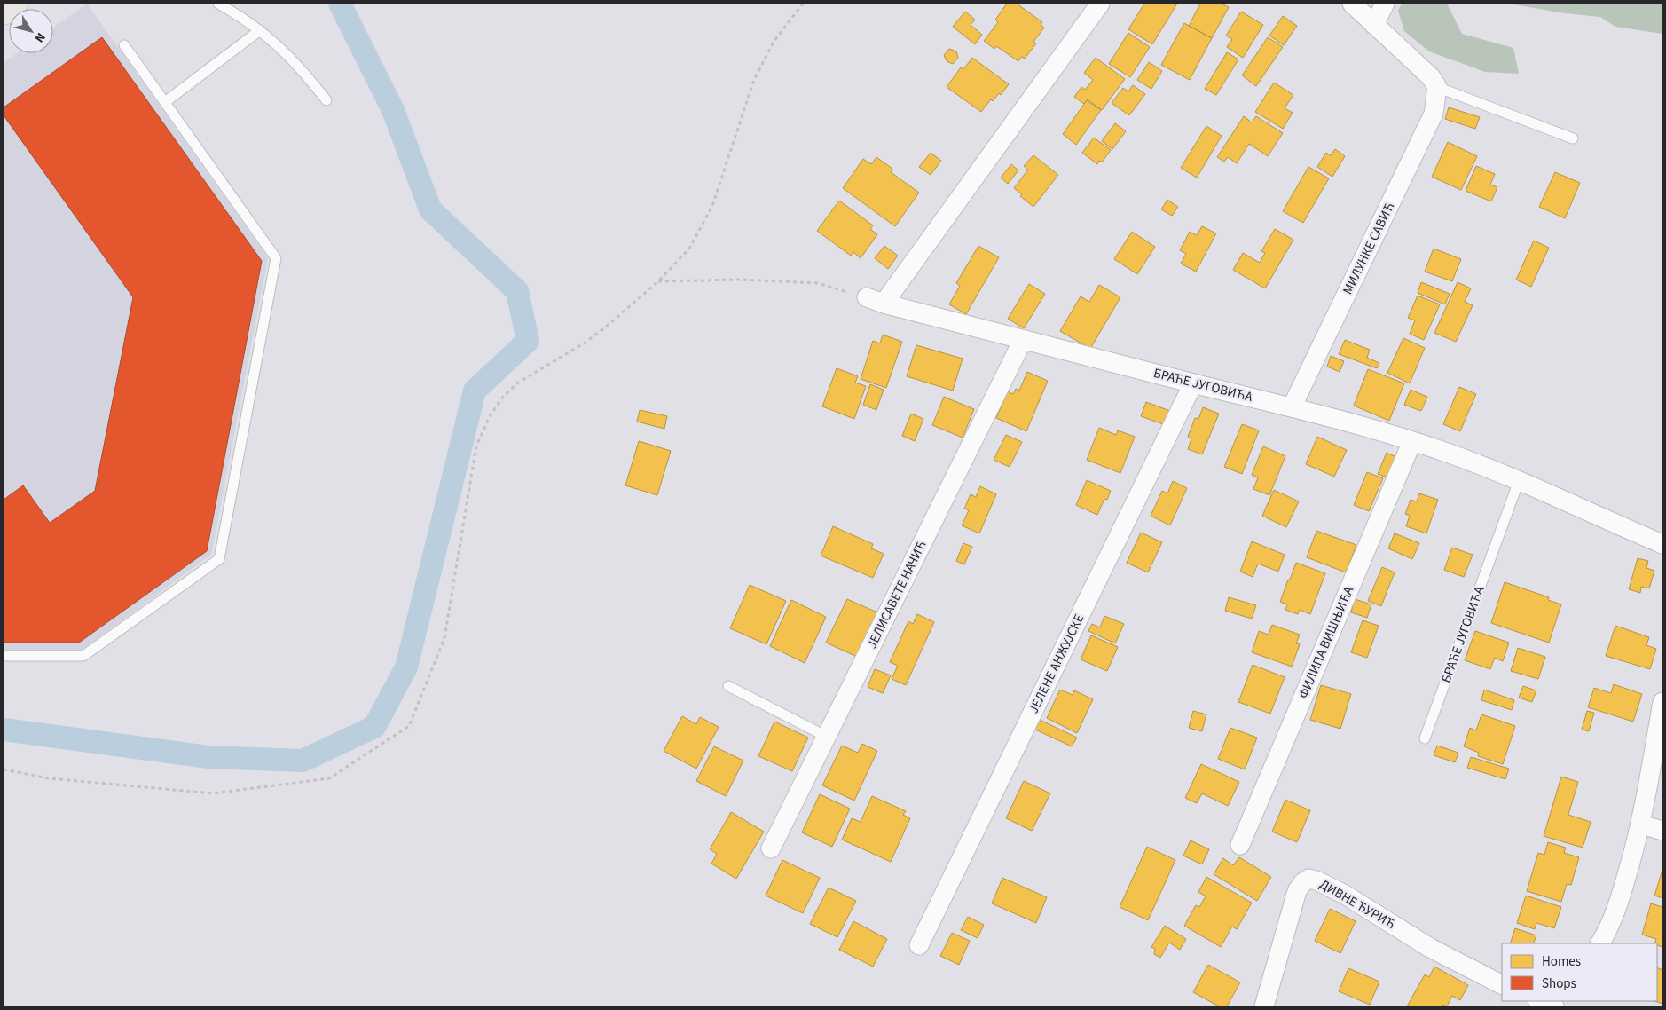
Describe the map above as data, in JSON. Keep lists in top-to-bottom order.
{
  "streets": {
    "street": [
      "МИЛУНКЕ САВИЋ",
      "БРАЋЕ ЈУГОВИЋА",
      "ЈЕЛИСАВЕТЕ НАЧИЋ",
      "ФИЛИПА ВИШЊИЋА",
      "ЈЕЛЕНЕ АНЖУЈСКЕ",
      "ДИВНЕ ЂУРИЋ"
    ]
  },
  "crossings": [
    ["МИЛУНКЕ САВИЋ", "БРАЋЕ ЈУГОВИЋА"],
    ["БРАЋЕ ЈУГОВИЋА", "ЈЕЛИСАВЕТЕ НАЧИЋ"],
    ["БРАЋЕ ЈУГОВИЋА", "ФИЛИПА ВИШЊИЋА"],
    ["БРАЋЕ ЈУГОВИЋА", "ЈЕЛЕНЕ АНЖУЈСКЕ"]
  ],
  "legend": ["Homes", "Shops"],
  "north": "bottom right"
}
